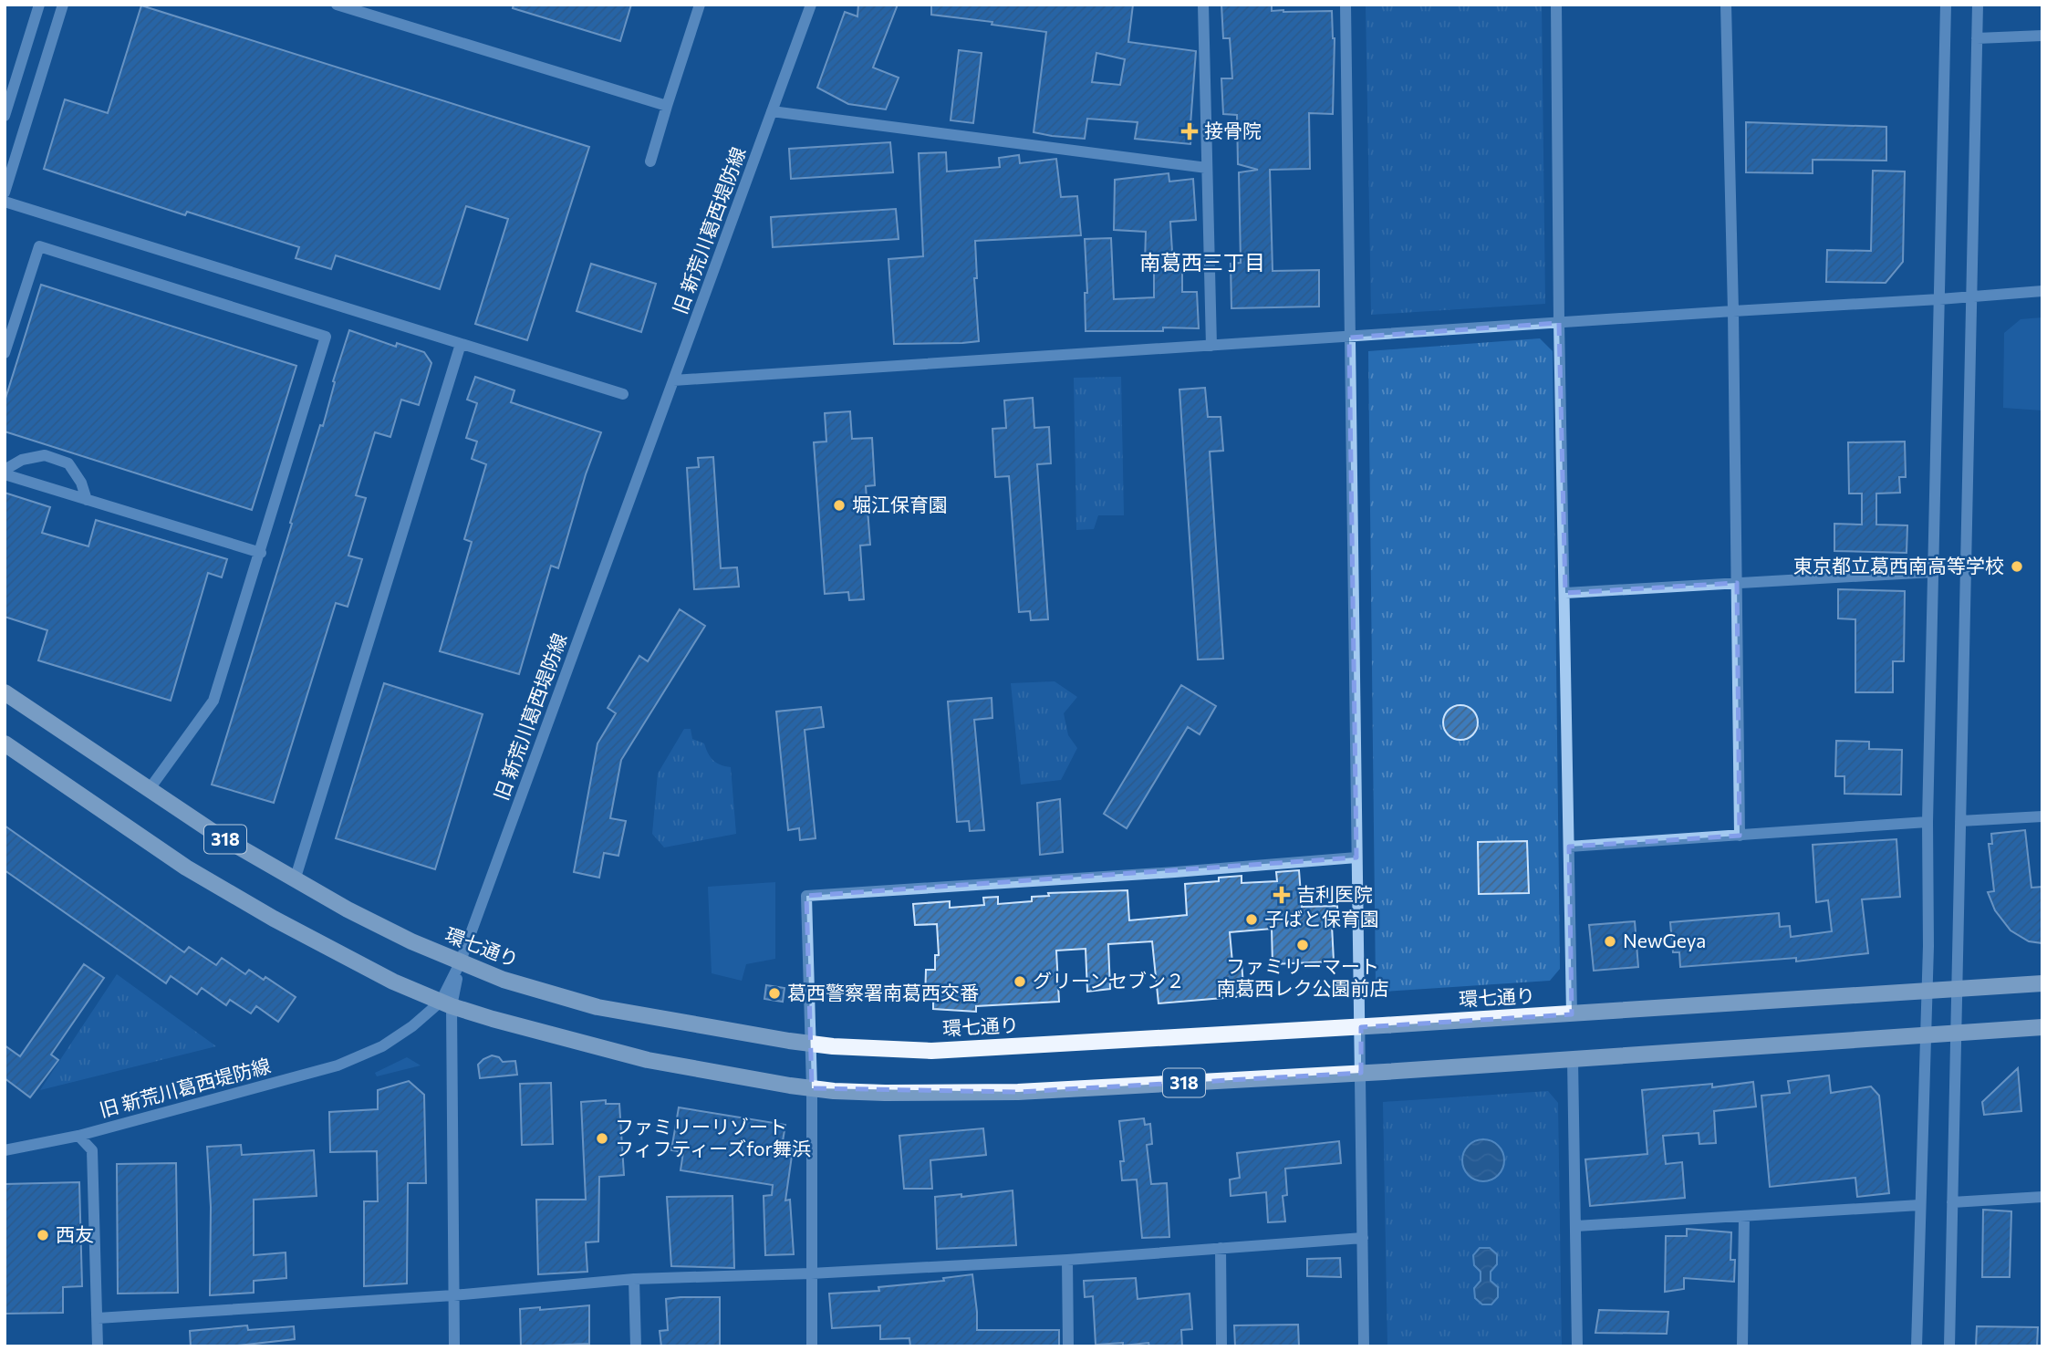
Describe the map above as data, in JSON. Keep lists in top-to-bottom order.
{
  "streets": {
    "main road": ["318", "環七通り"],
    "street": ["旧 新荒川葛西堤防線"]
  },
  "crossings": [
    ["旧 新荒川葛西堤防線", "318"],
    ["旧 新荒川葛西堤防線", "環七通り"]
  ],
  "districts": ["南葛西三丁目"],
  "places": {
    "health": ["接骨院", "吉利医院"],
    "other": [
      "堀江保育園",
      "東京都立葛西南高等学校",
      "子ばと保育園",
      "NewGeya",
      "ファミリーマート 南葛西レク公園前店",
      "グリーンセブン２",
      "葛西警察署南葛西交番",
      "ファミリーリゾート フィフティーズfor舞浜",
      "西友"
    ]
  }
}
